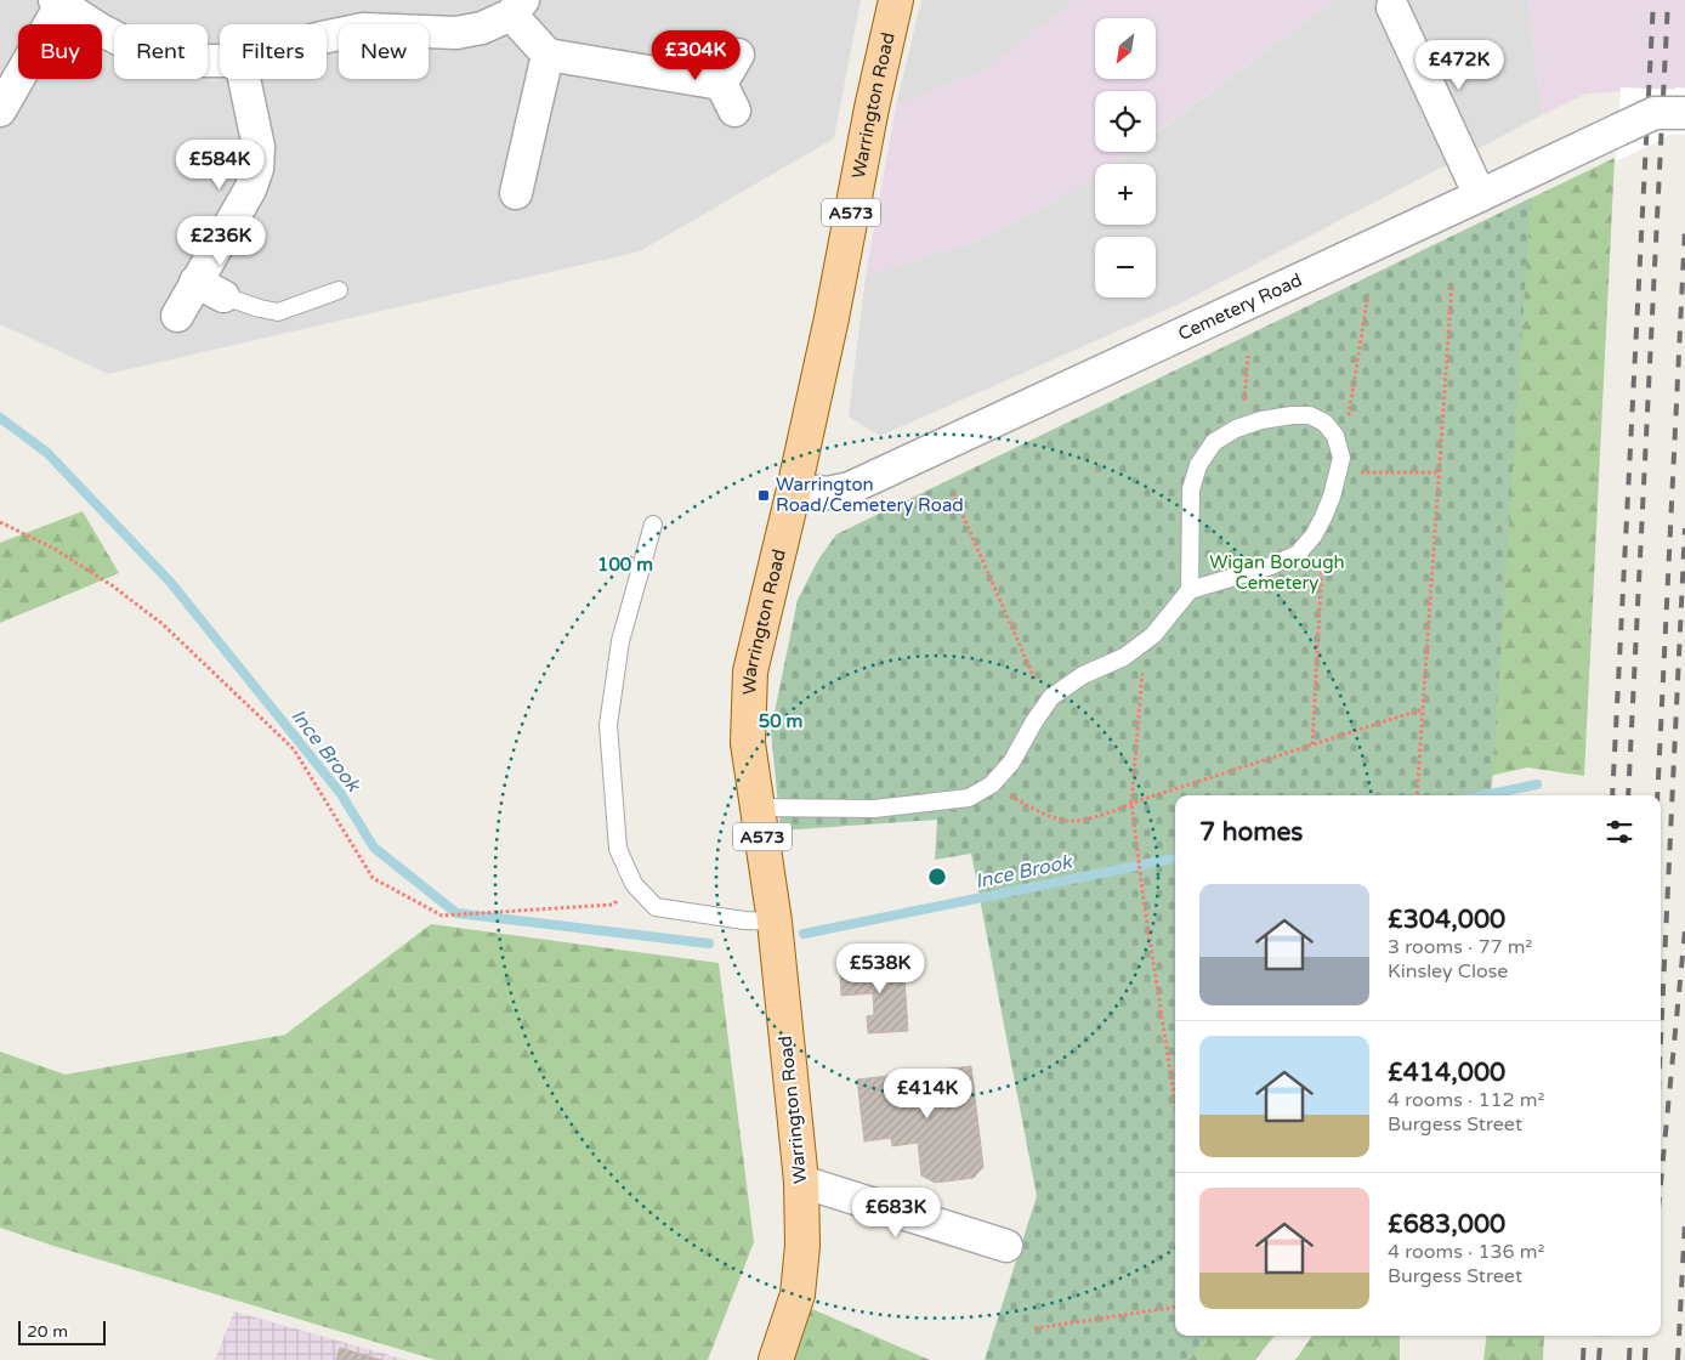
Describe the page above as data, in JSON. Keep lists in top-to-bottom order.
{
  "streets": {
    "main road": ["Warrington Road", "A573"],
    "street": ["Cemetery Road"]
  },
  "crossings": [
    ["Warrington Road", "Cemetery Road"]
  ],
  "water": ["Ince Brook"],
  "parks": ["Wigan Borough Cemetery"],
  "places": {
    "transit": ["Warrington Road/Cemetery Road"]
  },
  "scale_bar": "20 m",
  "north": "bottom left",
  "page": {
    "map_buttons": ["+", "−"],
    "chip": [
      "Buy",
      "Rent",
      "Filters",
      "New"
    ],
    "price": [
      "£304K",
      "£472K",
      "£584K",
      "£236K",
      "£538K",
      "£414K",
      "£683K"
    ],
    "heading": "7 homes",
    "list": [
      {
        "name": "£304,000",
        "note": "3 rooms · 77 m² · Kinsley Close"
      },
      {
        "name": "£414,000",
        "note": "4 rooms · 112 m² · Burgess Street"
      },
      {
        "name": "£683,000",
        "note": "4 rooms · 136 m² · Burgess Street"
      }
    ],
    "scale": "20 m"
  },
  "rings": ["100 m", "50 m"]
}
